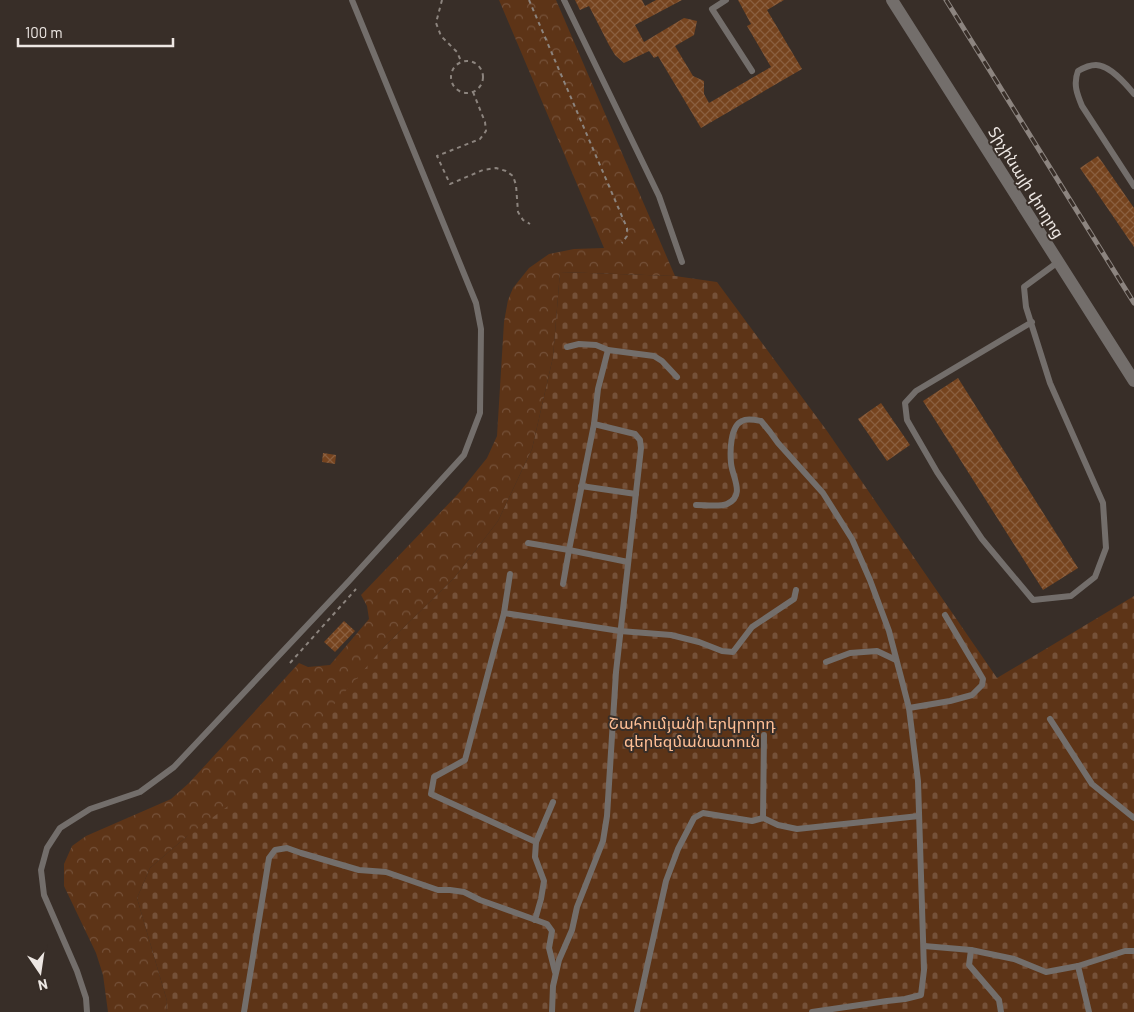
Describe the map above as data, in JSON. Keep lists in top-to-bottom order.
{
  "streets": {
    "street": ["Տիչինայի փողոց"]
  },
  "parks": ["Շահումյանի երկրորդ գերեզմանատուն"],
  "scale_bar": "100 m",
  "north": "bottom"
}
